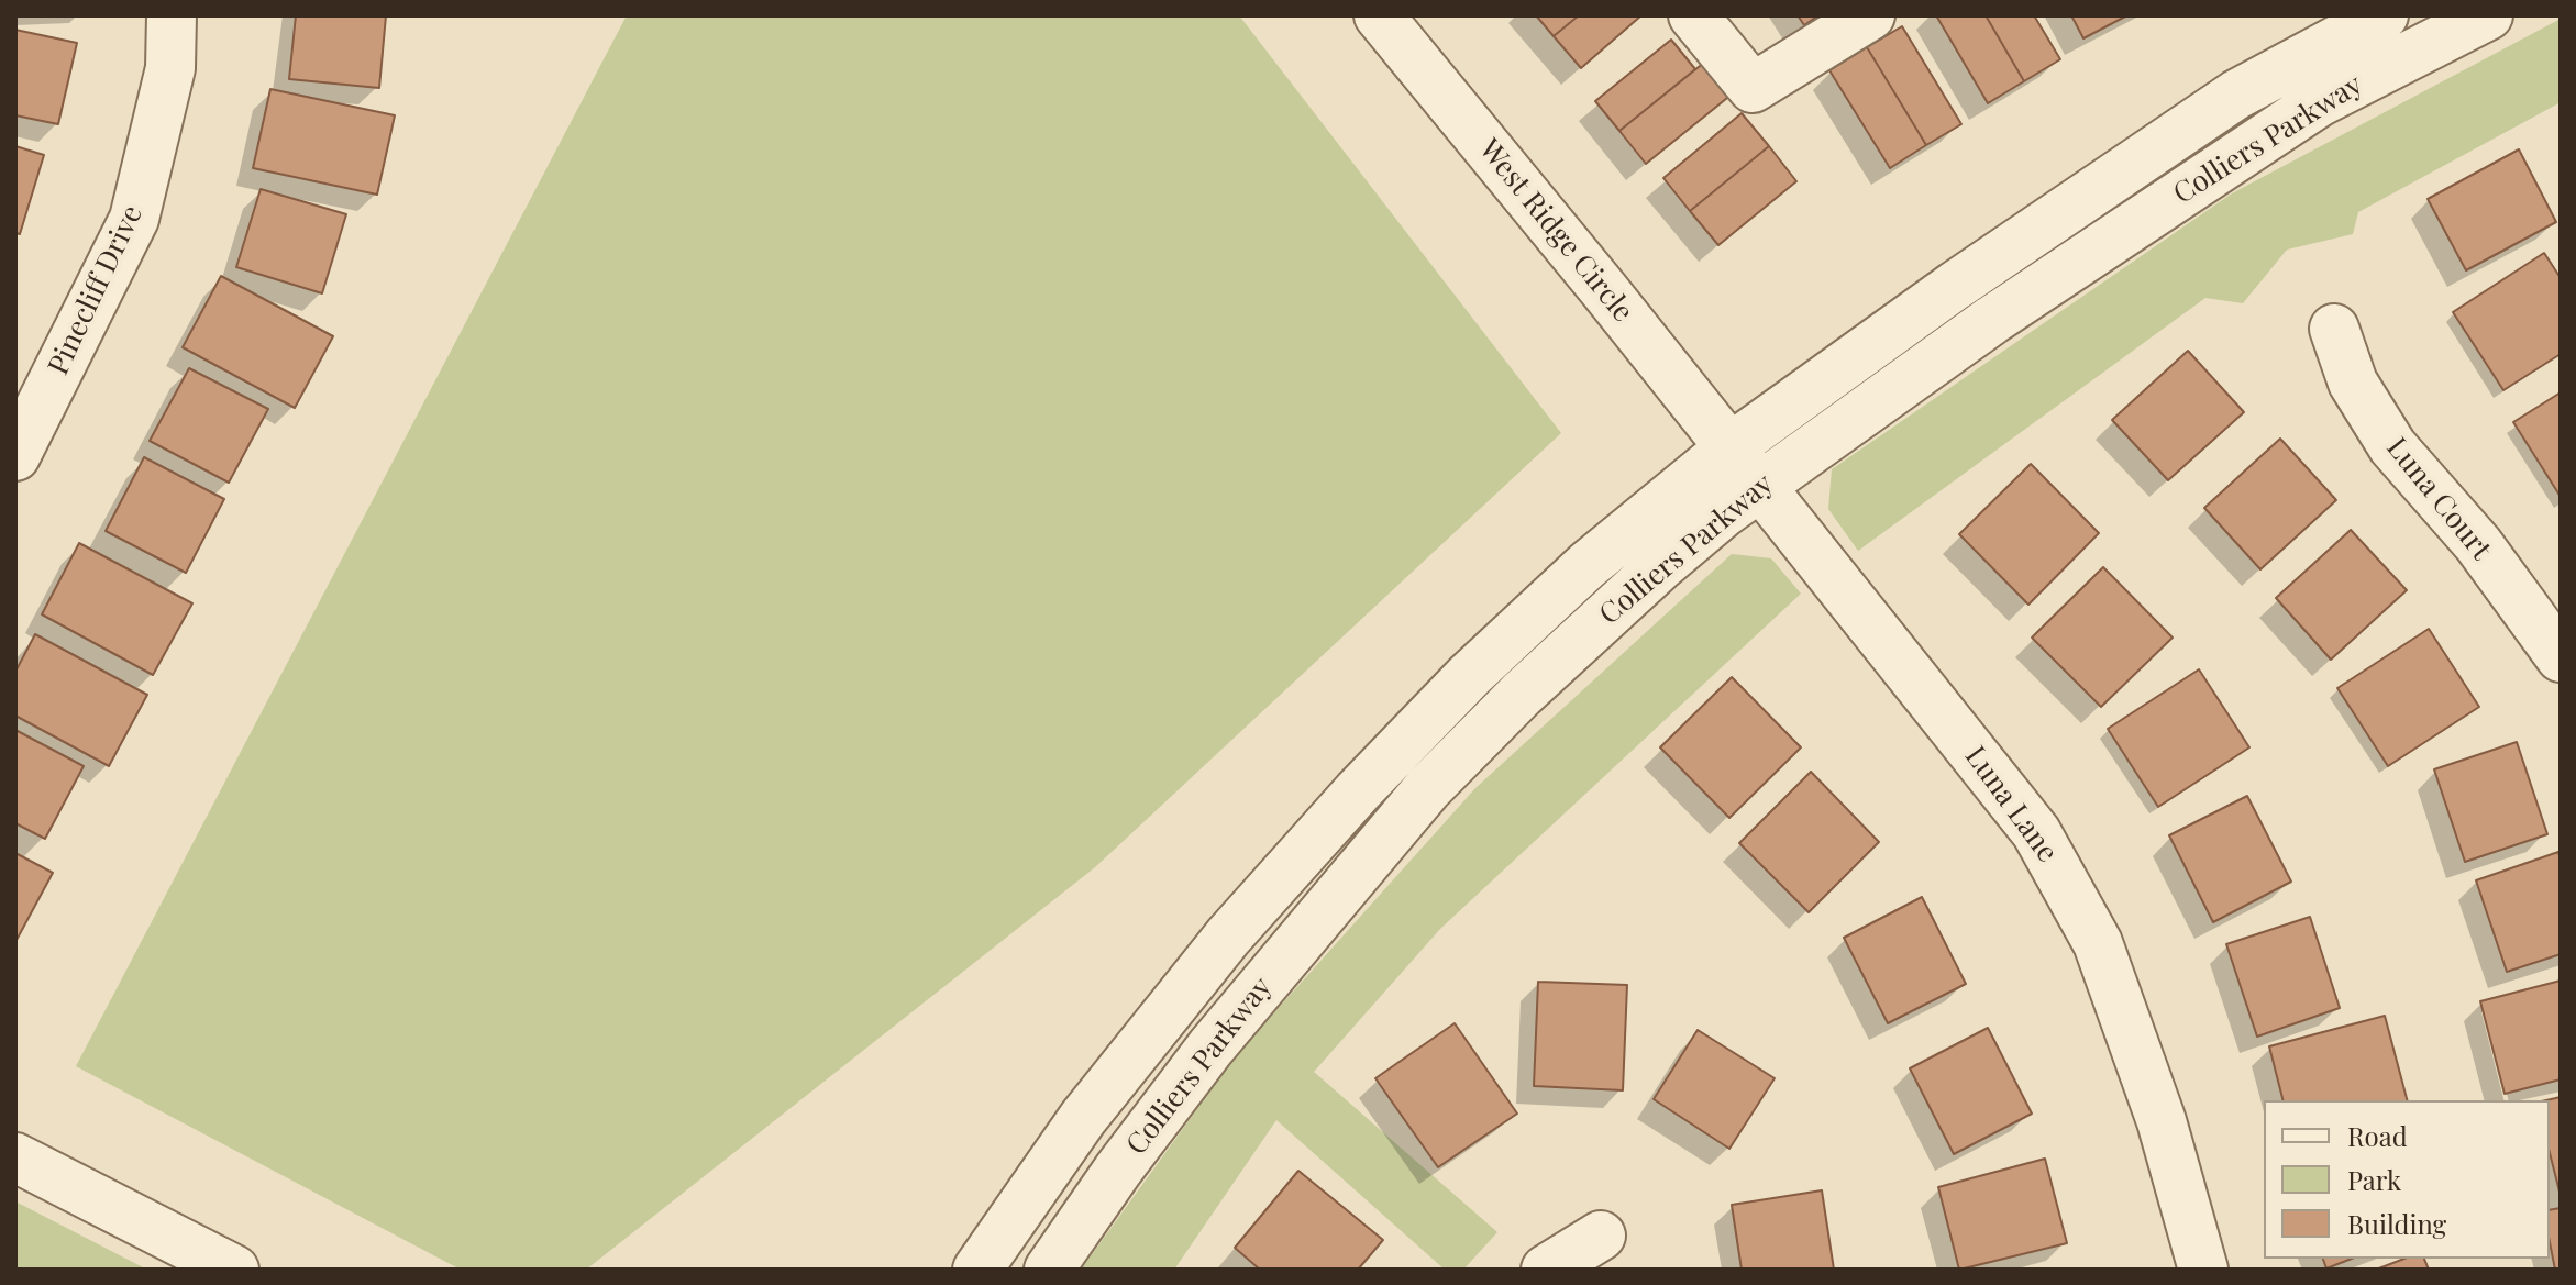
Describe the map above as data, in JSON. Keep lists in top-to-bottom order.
{
  "streets": {
    "street": [
      "Colliers Parkway",
      "West Ridge Circle",
      "Pinecliff Drive",
      "Luna Court",
      "Luna Lane"
    ]
  },
  "crossings": [
    ["Colliers Parkway", "West Ridge Circle"],
    ["Colliers Parkway", "Luna Lane"],
    ["West Ridge Circle", "Luna Lane"]
  ],
  "legend": ["Road", "Park", "Building"]
}
